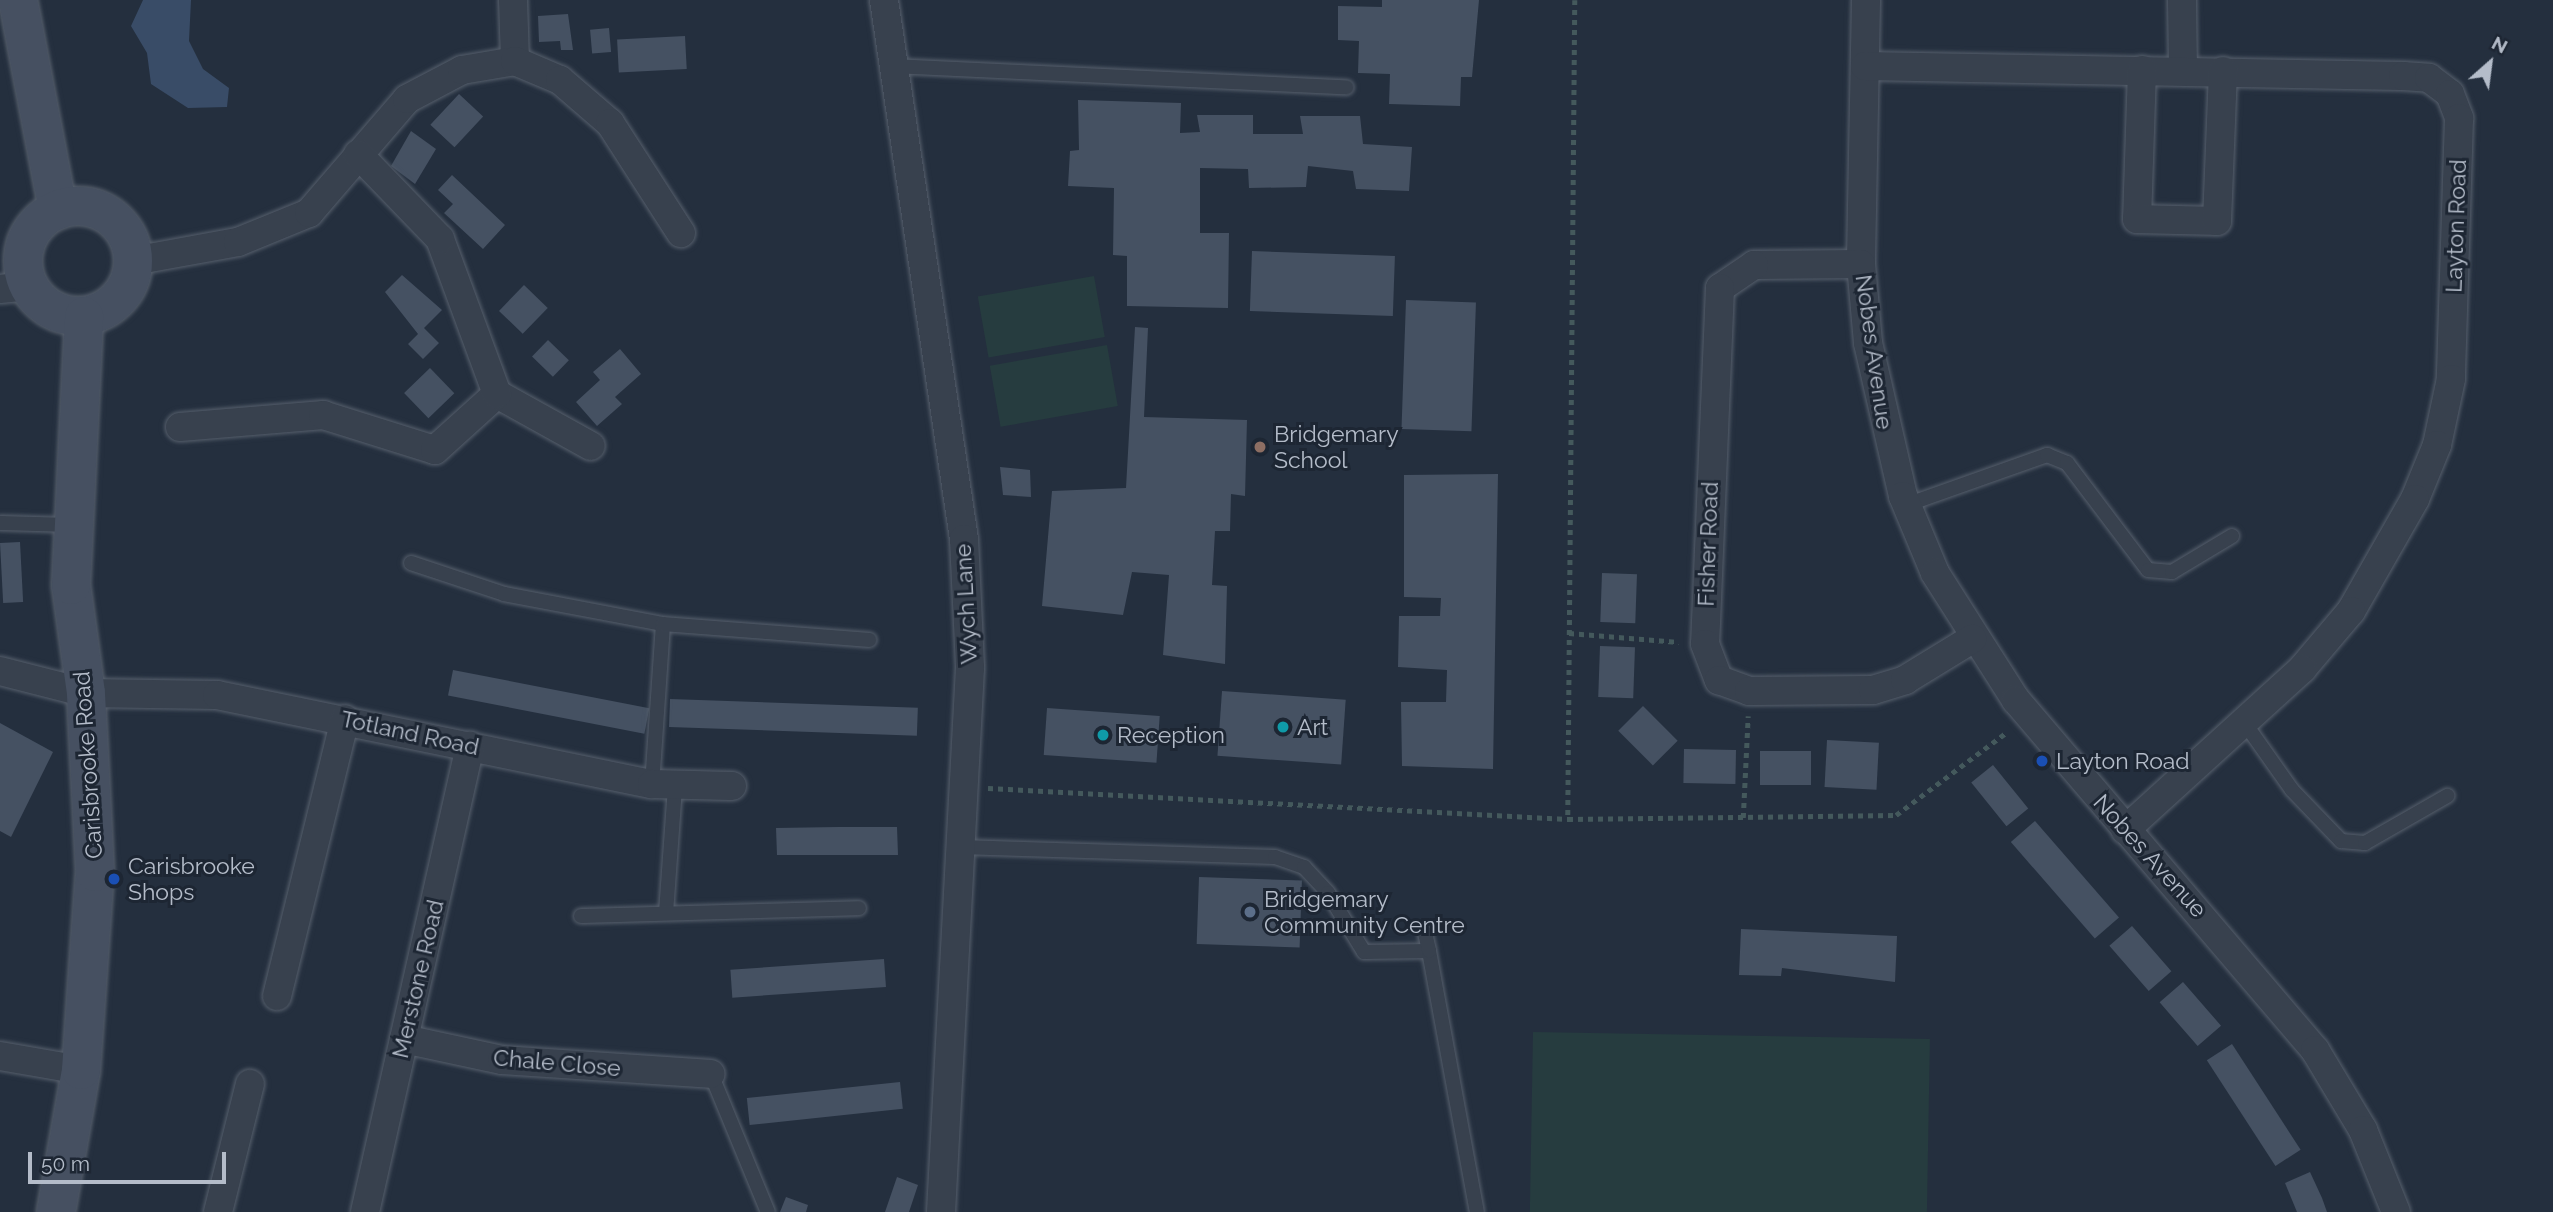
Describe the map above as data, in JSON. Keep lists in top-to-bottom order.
{
  "streets": {
    "street": [
      "Layton Road",
      "Nobes Avenue",
      "Fisher Road",
      "Wych Lane",
      "Totland Road",
      "Carisbrooke Road",
      "Merstone Road",
      "Chale Close"
    ]
  },
  "crossings": [
    ["Layton Road", "Nobes Avenue"],
    ["Nobes Avenue", "Fisher Road"],
    ["Totland Road", "Carisbrooke Road"],
    ["Totland Road", "Merstone Road"],
    ["Merstone Road", "Chale Close"]
  ],
  "places": [
    "Bridgemary School",
    "Art",
    "Reception",
    "Layton Road",
    "Carisbrooke Shops",
    "Bridgemary Community Centre"
  ],
  "scale_bar": "50 m",
  "north": "top right"
}
